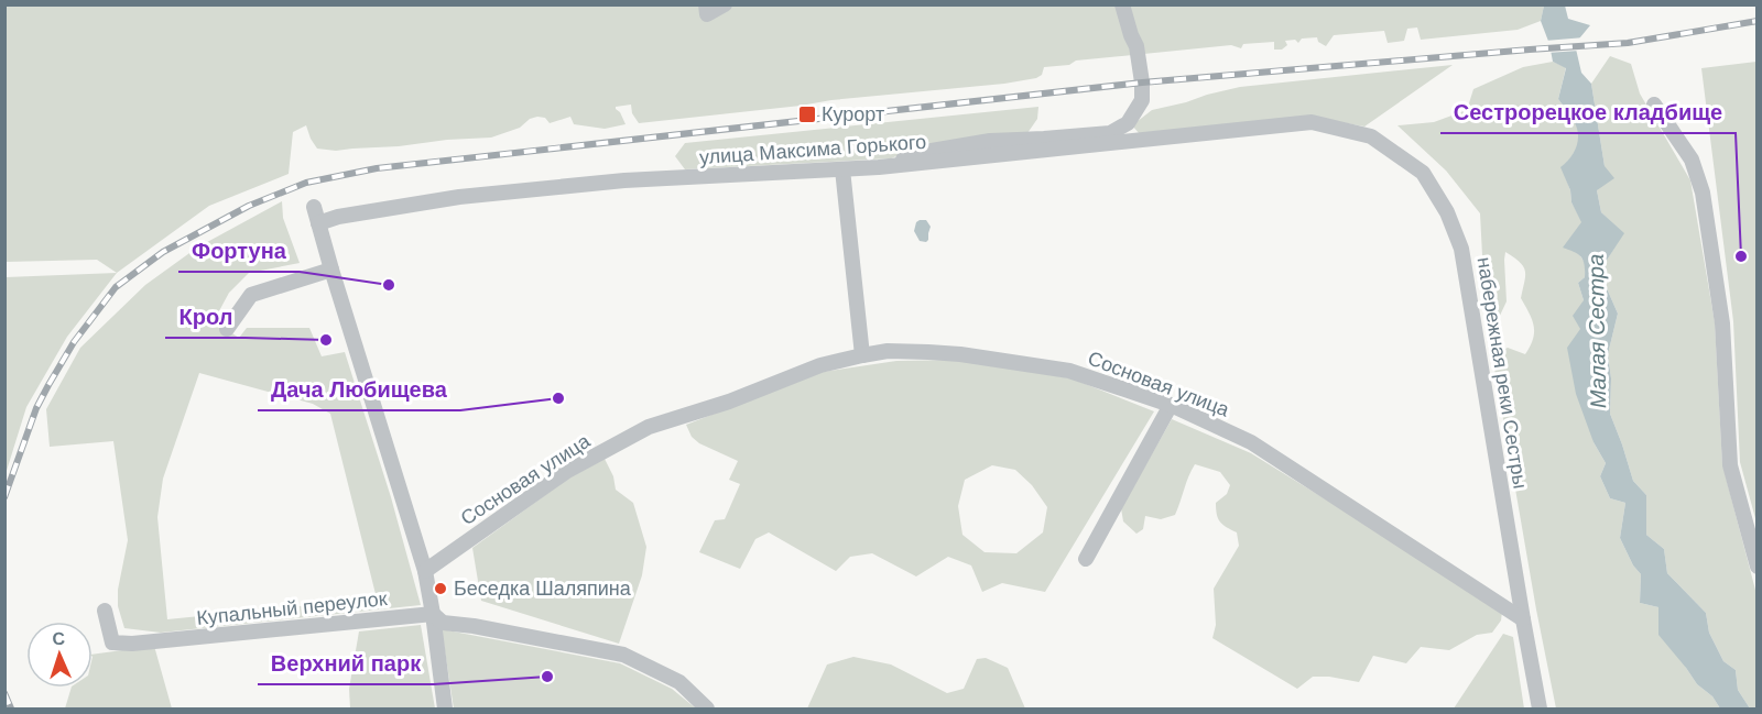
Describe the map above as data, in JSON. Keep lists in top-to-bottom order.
{
  "streets": {
    "street": [
      "улица Максима Горького",
      "набережная реки Сестры",
      "Сосновая улица",
      "Купальный переулок"
    ]
  },
  "crossings": [
    ["улица Максима Горького", "набережная реки Сестры"],
    ["набережная реки Сестры", "Сосновая улица"]
  ],
  "water": ["Малая Сестра"],
  "places": {
    "transit": ["Курорт"],
    "other": [
      "Сестрорецкое кладбище",
      "Фортуна",
      "Крол",
      "Дача Любищева",
      "Беседка Шаляпина",
      "Верхний парк"
    ]
  },
  "north": "top"
}
